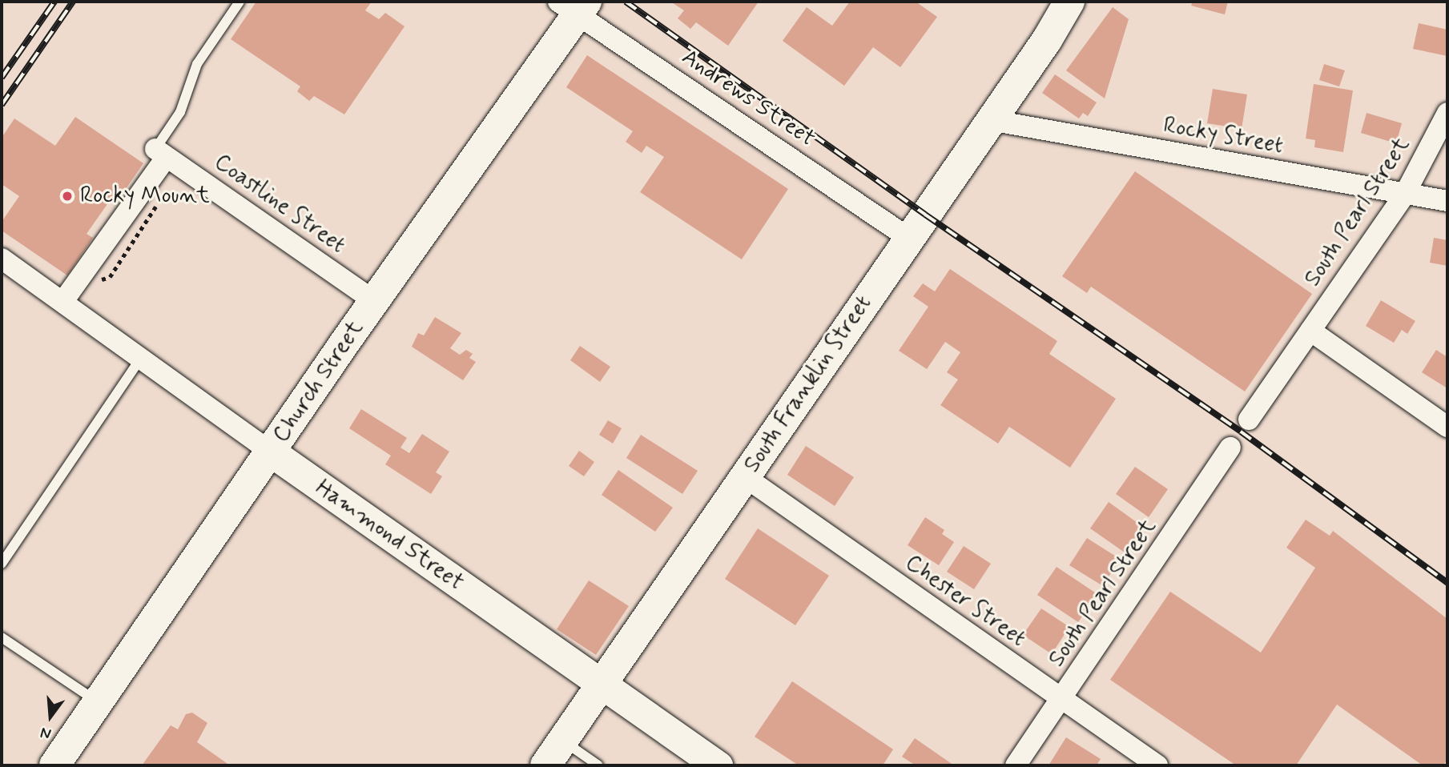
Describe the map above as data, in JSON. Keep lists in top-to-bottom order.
{
  "streets": {
    "main road": ["Church Street", "South Franklin Street"],
    "street": [
      "Andrews Street",
      "Rocky Street",
      "Coastline Street",
      "South Pearl Street",
      "Hammond Street",
      "Chester Street"
    ]
  },
  "crossings": [
    ["Andrews Street", "Church Street"],
    ["Andrews Street", "South Franklin Street"],
    ["Rocky Street", "South Pearl Street"],
    ["Rocky Street", "South Franklin Street"],
    ["Coastline Street", "Church Street"],
    ["South Pearl Street", "Chester Street"],
    ["Church Street", "Hammond Street"],
    ["South Franklin Street", "Hammond Street"],
    ["South Franklin Street", "Chester Street"]
  ],
  "places": ["Rocky Mount"],
  "north": "bottom"
}
